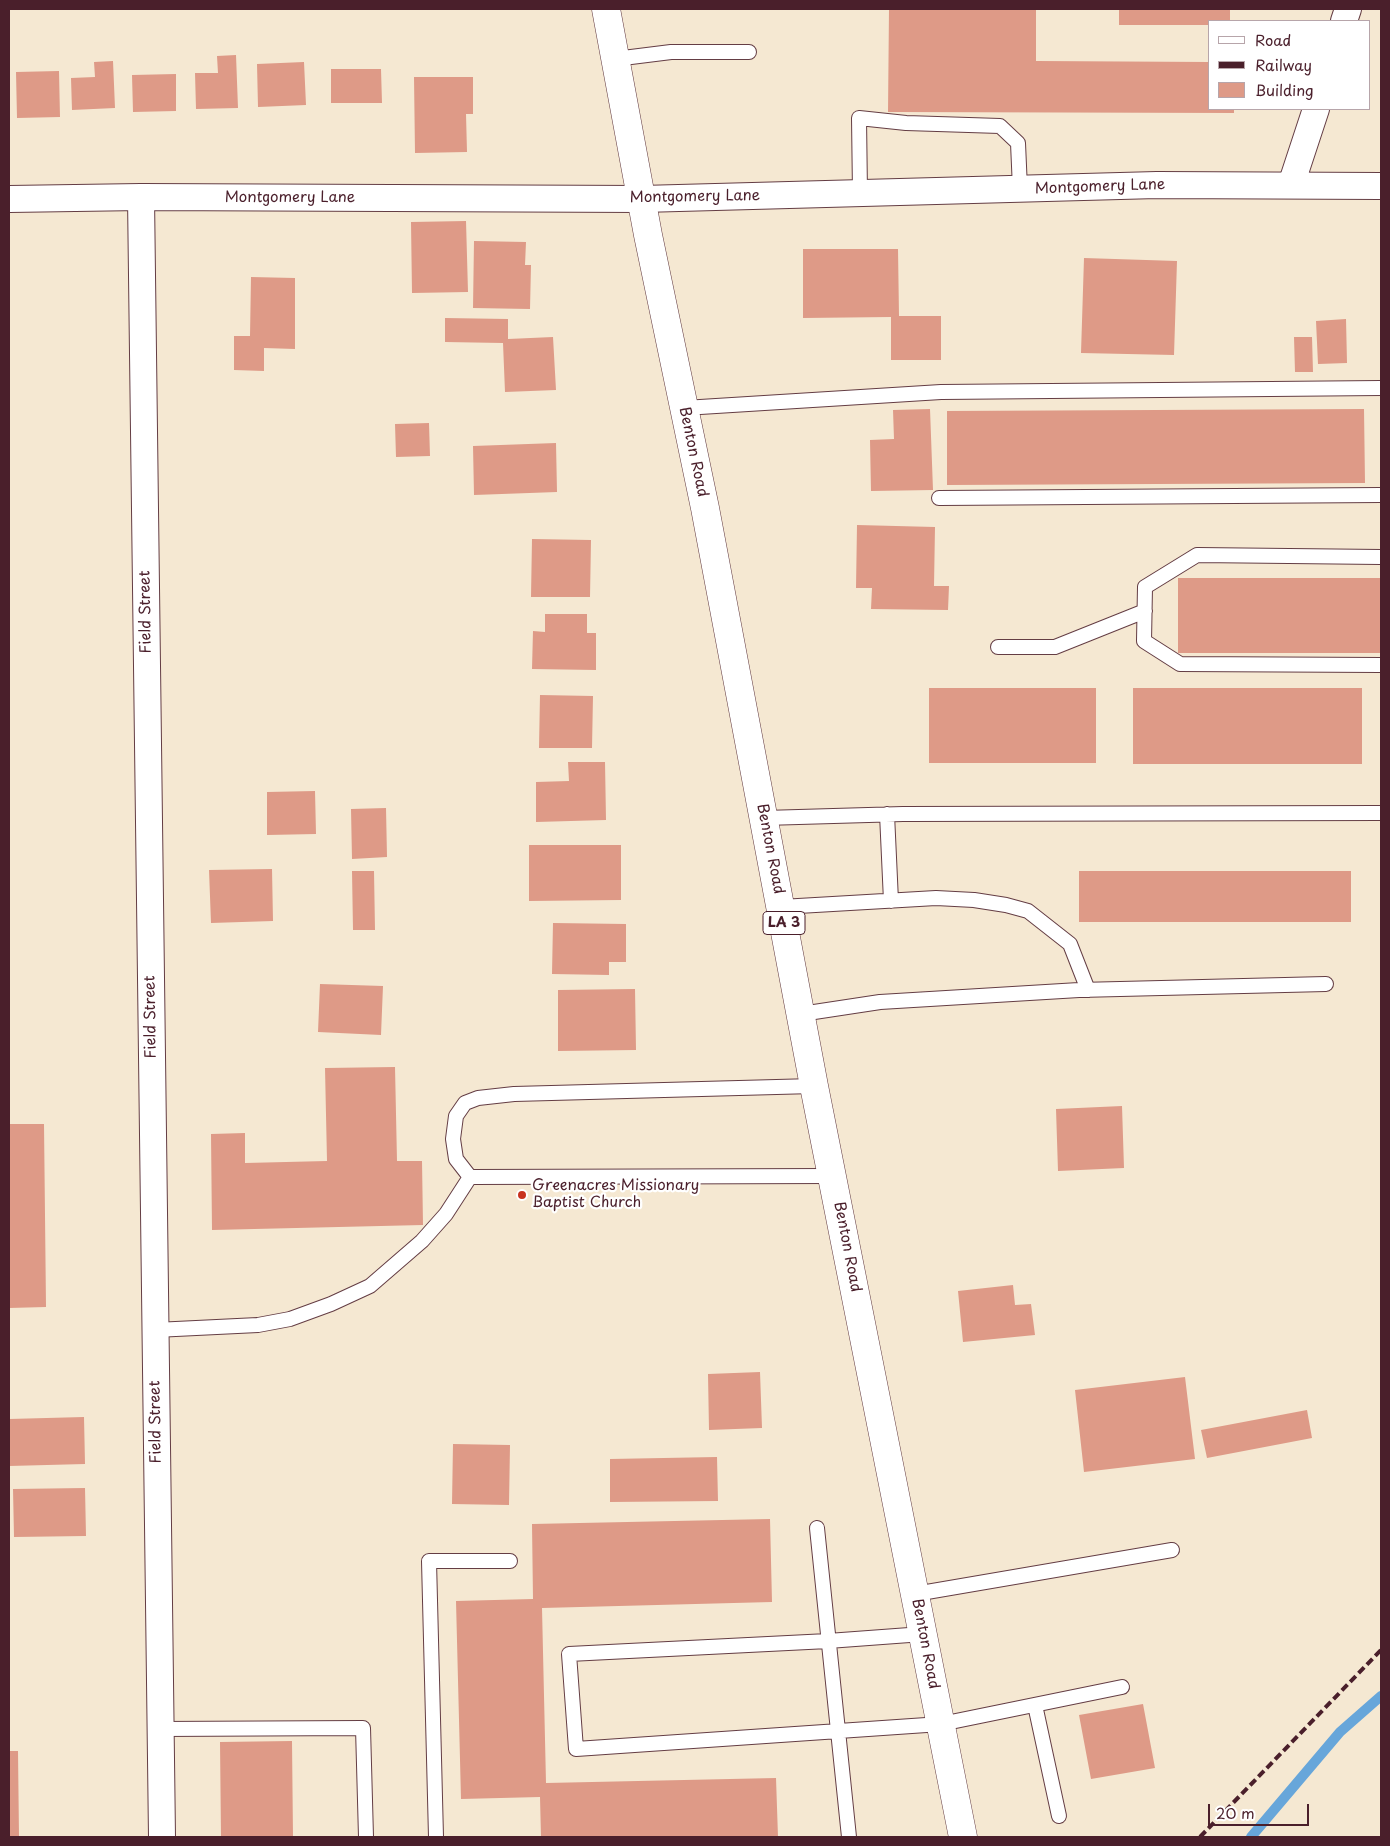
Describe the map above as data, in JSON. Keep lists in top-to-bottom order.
{
  "streets": {
    "main road": ["Benton Road", "LA 3"],
    "street": ["Montgomery Lane", "Field Street"]
  },
  "crossings": [
    ["Montgomery Lane", "Benton Road"],
    ["Montgomery Lane", "Field Street"]
  ],
  "places": ["Greenacres Missionary Baptist Church"],
  "legend": ["Road", "Railway", "Building"],
  "scale_bar": "20 m"
}
